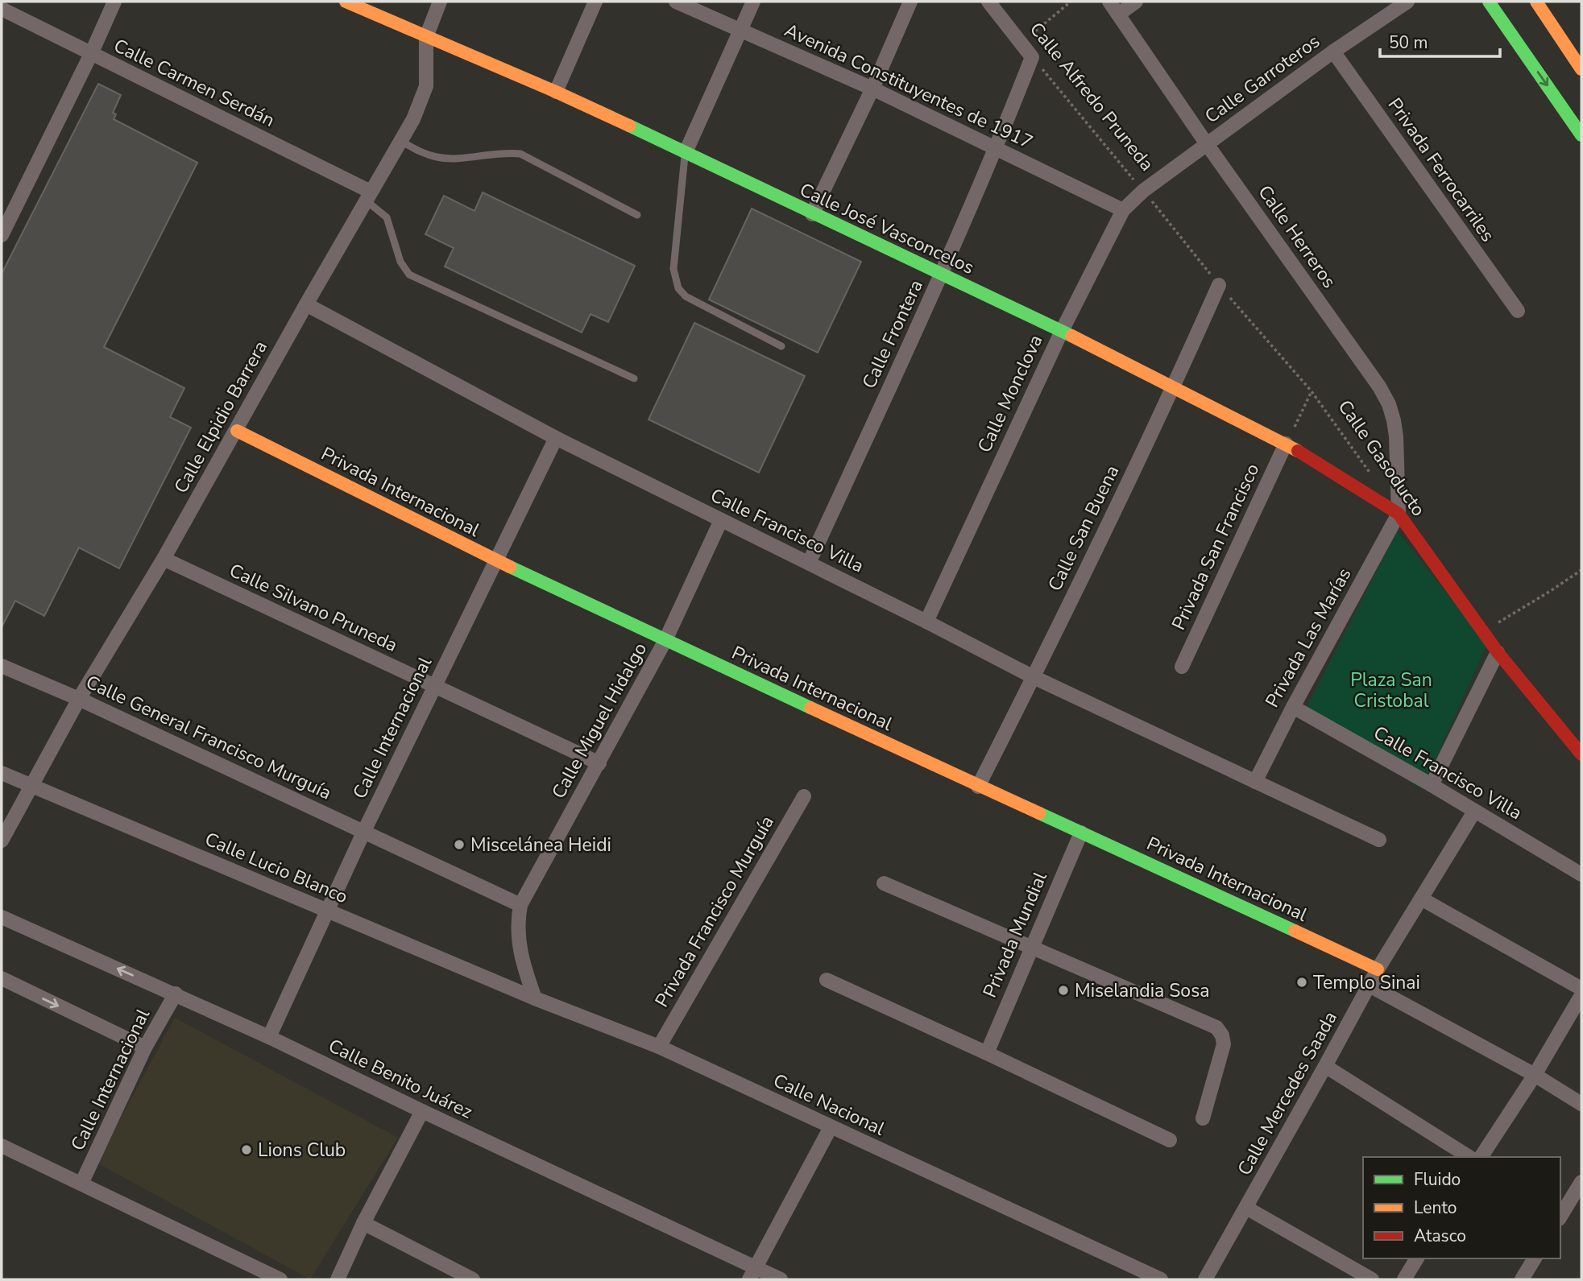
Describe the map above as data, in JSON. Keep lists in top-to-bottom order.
{
  "streets": {
    "street": [
      "Calle Garroteros",
      "Calle Carmen Serdán",
      "Avenida Constituyentes de 1917",
      "Calle Alfredo Pruneda",
      "Privada Ferrocarriles",
      "Calle José Vasconcelos",
      "Calle Herreros",
      "Calle Frontera",
      "Calle Monclova",
      "Calle Elpidio Barrera",
      "Calle Gasoducto",
      "Privada Internacional",
      "Calle San Buena",
      "Calle Francisco Villa",
      "Privada San Francisco",
      "Calle Silvano Pruneda",
      "Privada Las Marías",
      "Calle Miguel Hidalgo",
      "Calle Internacional",
      "Calle General Francisco Murguía",
      "Calle Lucio Blanco",
      "Privada Francisco Murguía",
      "Privada Mundial",
      "Calle Benito Juárez",
      "Calle Mercedes Saada",
      "Calle Nacional"
    ]
  },
  "crossings": [
    ["Calle Garroteros", "Calle Alfredo Pruneda"],
    ["Calle Garroteros", "Privada Ferrocarriles"],
    ["Calle Garroteros", "Calle Herreros"],
    ["Calle Garroteros", "Calle Monclova"],
    ["Calle Garroteros", "Calle Gasoducto"],
    ["Calle Carmen Serdán", "Calle Elpidio Barrera"],
    ["Avenida Constituyentes de 1917", "Calle Frontera"],
    ["Avenida Constituyentes de 1917", "Calle Monclova"],
    ["Calle Alfredo Pruneda", "Calle Frontera"],
    ["Calle Alfredo Pruneda", "Calle Monclova"],
    ["Calle Alfredo Pruneda", "Calle Gasoducto"],
    ["Calle José Vasconcelos", "Calle Herreros"],
    ["Calle José Vasconcelos", "Calle Frontera"],
    ["Calle José Vasconcelos", "Calle Monclova"],
    ["Calle José Vasconcelos", "Calle Elpidio Barrera"],
    ["Calle José Vasconcelos", "Calle Gasoducto"],
    ["Calle José Vasconcelos", "Calle San Buena"],
    ["Calle José Vasconcelos", "Privada San Francisco"],
    ["Calle José Vasconcelos", "Privada Las Marías"],
    ["Calle Herreros", "Calle Gasoducto"],
    ["Calle Herreros", "Privada Las Marías"],
    ["Calle Frontera", "Calle Francisco Villa"],
    ["Calle Monclova", "Calle Gasoducto"],
    ["Calle Monclova", "Calle Francisco Villa"],
    ["Calle Elpidio Barrera", "Privada Internacional"],
    ["Calle Elpidio Barrera", "Calle Francisco Villa"],
    ["Calle Elpidio Barrera", "Calle Silvano Pruneda"],
    ["Calle Elpidio Barrera", "Calle General Francisco Murguía"],
    ["Calle Elpidio Barrera", "Calle Lucio Blanco"],
    ["Calle Gasoducto", "Calle San Buena"],
    ["Calle Gasoducto", "Privada Las Marías"],
    ["Privada Internacional", "Calle San Buena"],
    ["Privada Internacional", "Calle Miguel Hidalgo"],
    ["Privada Internacional", "Calle Internacional"],
    ["Privada Internacional", "Privada Mundial"],
    ["Privada Internacional", "Calle Mercedes Saada"],
    ["Calle San Buena", "Calle Francisco Villa"],
    ["Calle Francisco Villa", "Privada Las Marías"],
    ["Calle Francisco Villa", "Calle Miguel Hidalgo"],
    ["Calle Francisco Villa", "Calle Internacional"],
    ["Calle Francisco Villa", "Calle Mercedes Saada"],
    ["Calle Silvano Pruneda", "Calle Miguel Hidalgo"],
    ["Calle Silvano Pruneda", "Calle Internacional"],
    ["Calle Miguel Hidalgo", "Calle General Francisco Murguía"],
    ["Calle Miguel Hidalgo", "Calle Lucio Blanco"],
    ["Calle Miguel Hidalgo", "Calle Nacional"],
    ["Calle Internacional", "Calle General Francisco Murguía"],
    ["Calle Internacional", "Calle Lucio Blanco"],
    ["Calle Internacional", "Calle Benito Juárez"],
    ["Calle Lucio Blanco", "Calle Nacional"],
    ["Privada Francisco Murguía", "Calle Nacional"]
  ],
  "parks": ["Plaza San Cristobal"],
  "places": [
    "Miscelánea Heidi",
    "Templo Sinai",
    "Miselandia Sosa",
    "Lions Club"
  ],
  "legend": ["Fluido", "Lento", "Atasco"],
  "scale_bar": "50 m"
}
